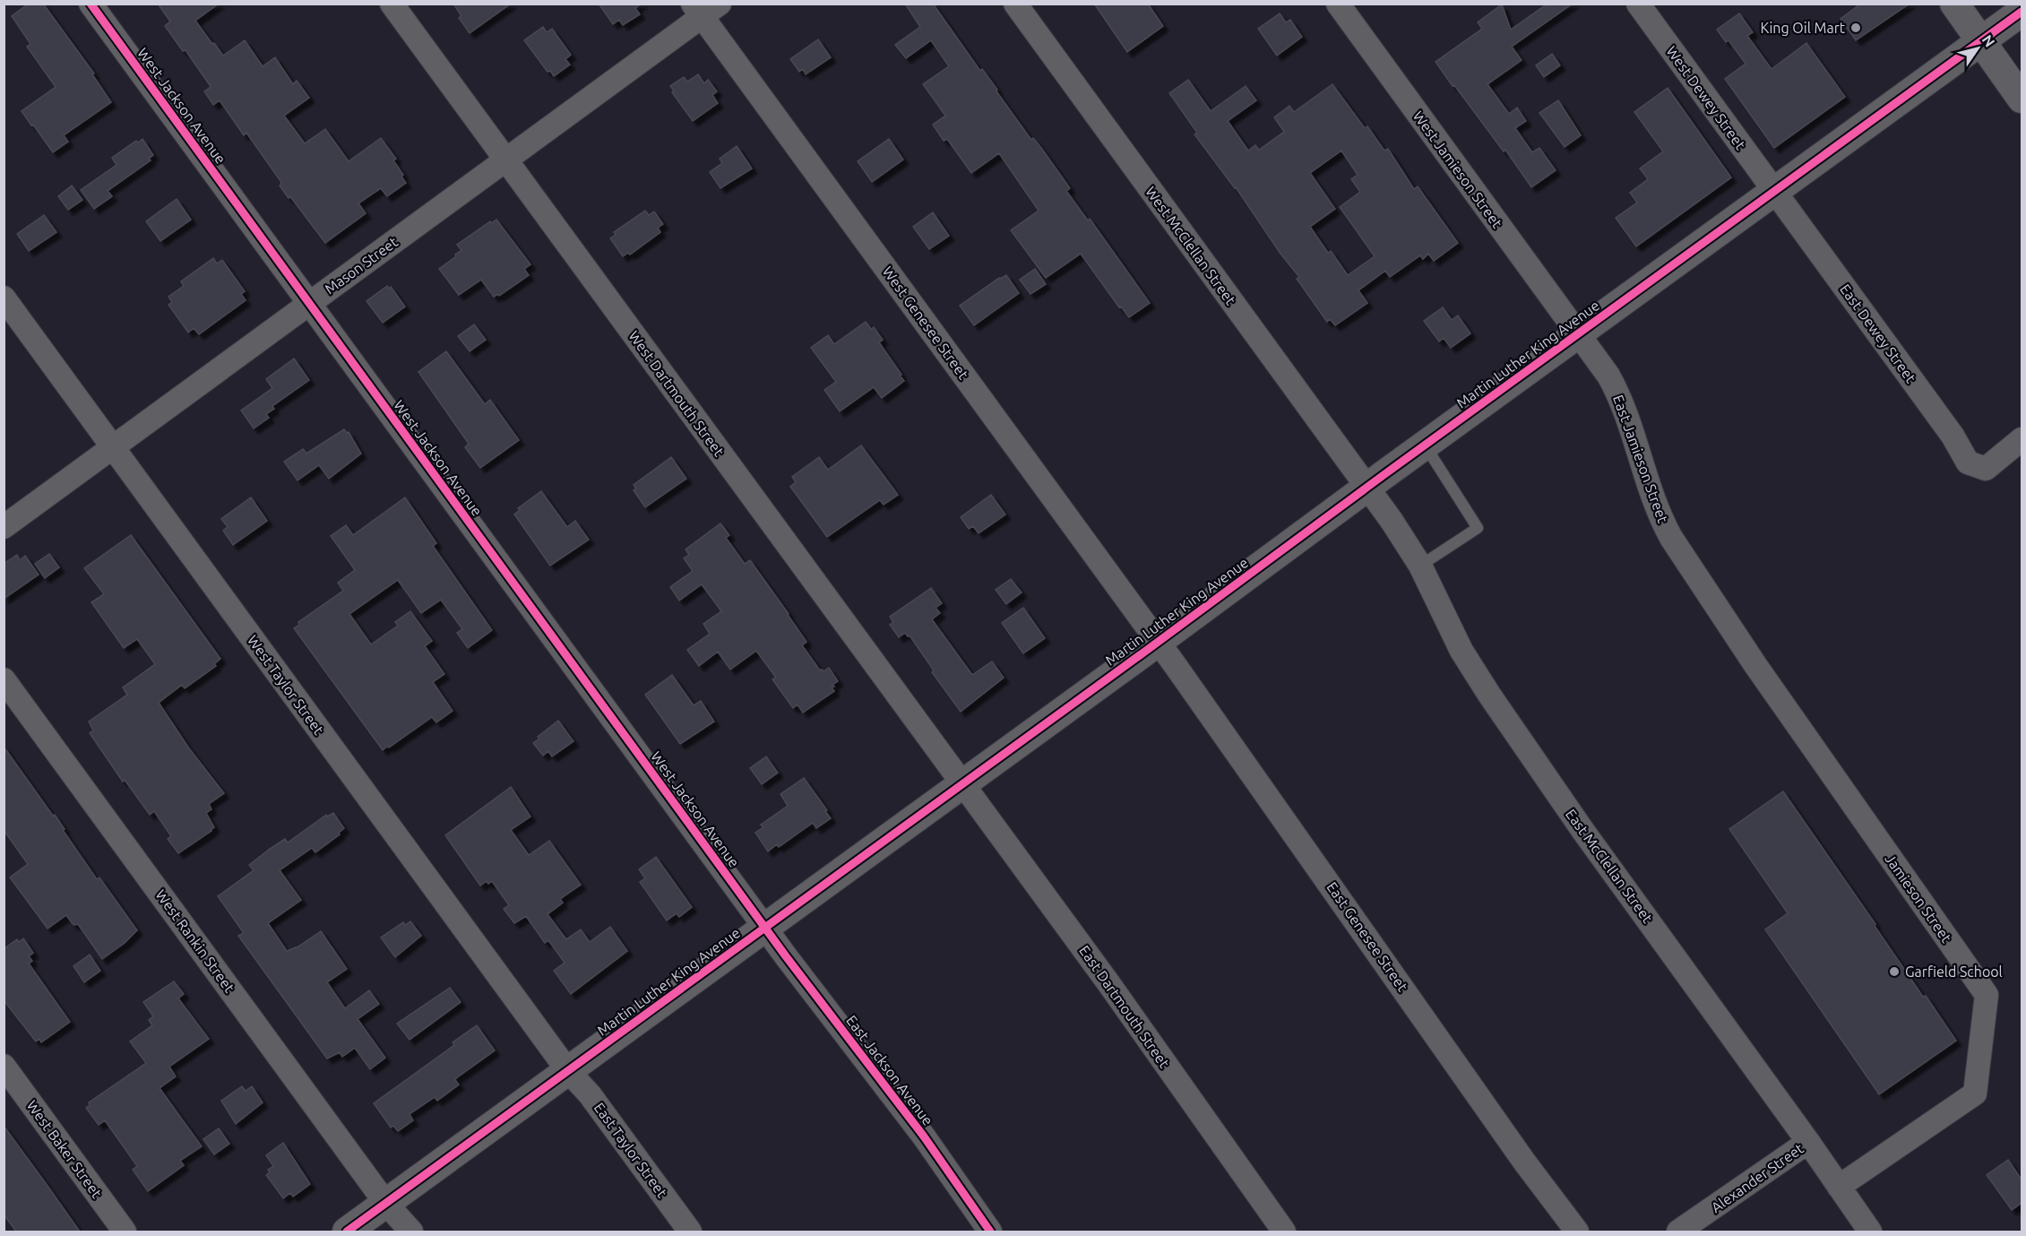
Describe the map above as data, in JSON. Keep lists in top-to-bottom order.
{
  "streets": {
    "street": [
      "West Dewey Street",
      "West Jackson Avenue",
      "West Jamieson Street",
      "West McClellan Street",
      "Mason Street",
      "West Genesee Street",
      "East Dewey Street",
      "Martin Luther King Avenue",
      "West Dartmouth Street",
      "East Jamieson Street",
      "West Taylor Street",
      "East McClellan Street",
      "Jamieson Street",
      "East Genesee Street",
      "West Rankin Street",
      "East Dartmouth Street",
      "East Jackson Avenue",
      "West Baker Street",
      "East Taylor Street",
      "Alexander Street"
    ]
  },
  "crossings": [
    ["West Dewey Street", "East Dewey Street"],
    ["West Dewey Street", "Martin Luther King Avenue"],
    ["West Jackson Avenue", "Mason Street"],
    ["West Jackson Avenue", "Martin Luther King Avenue"],
    ["West Jackson Avenue", "East Jackson Avenue"],
    ["West Jamieson Street", "Martin Luther King Avenue"],
    ["West Jamieson Street", "East Jamieson Street"],
    ["West McClellan Street", "Martin Luther King Avenue"],
    ["West McClellan Street", "East McClellan Street"],
    ["Mason Street", "West Genesee Street"],
    ["Mason Street", "West Dartmouth Street"],
    ["Mason Street", "West Taylor Street"],
    ["West Genesee Street", "Martin Luther King Avenue"],
    ["West Genesee Street", "East Genesee Street"],
    ["East Dewey Street", "Martin Luther King Avenue"],
    ["Martin Luther King Avenue", "West Dartmouth Street"],
    ["Martin Luther King Avenue", "East Jamieson Street"],
    ["Martin Luther King Avenue", "West Taylor Street"],
    ["Martin Luther King Avenue", "East McClellan Street"],
    ["Martin Luther King Avenue", "East Genesee Street"],
    ["Martin Luther King Avenue", "West Rankin Street"],
    ["Martin Luther King Avenue", "East Dartmouth Street"],
    ["Martin Luther King Avenue", "East Jackson Avenue"],
    ["Martin Luther King Avenue", "East Taylor Street"],
    ["West Dartmouth Street", "East Dartmouth Street"],
    ["East Jamieson Street", "Jamieson Street"],
    ["West Taylor Street", "East Taylor Street"],
    ["East McClellan Street", "Jamieson Street"],
    ["East McClellan Street", "Alexander Street"]
  ],
  "places": ["King Oil Mart", "Garfield School"],
  "north": "top right"
}
